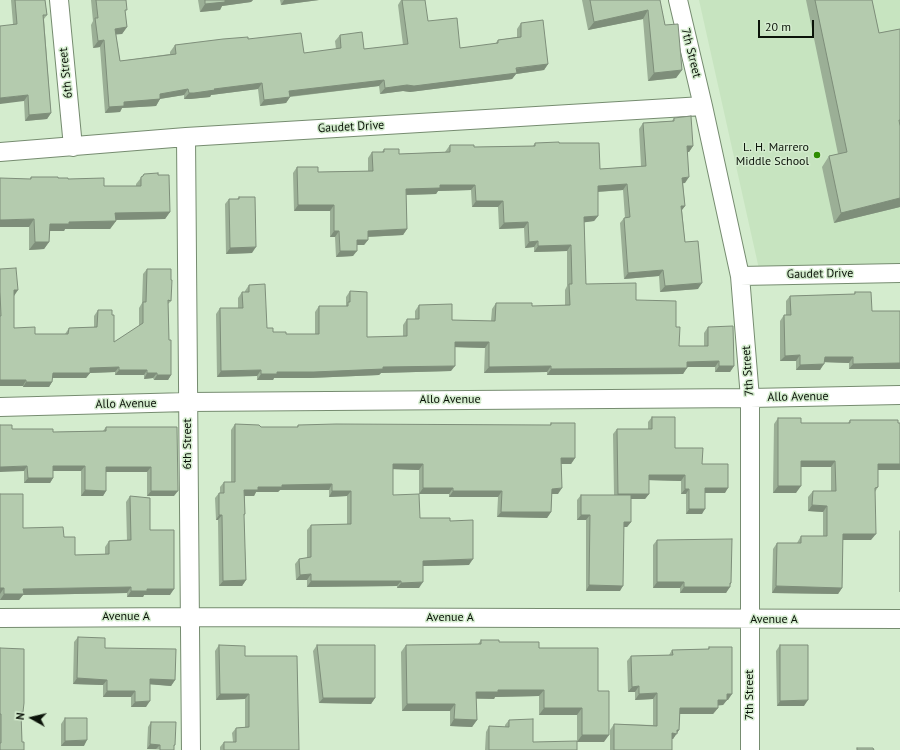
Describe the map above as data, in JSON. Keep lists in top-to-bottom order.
{
  "streets": {
    "street": [
      "7th Street",
      "6th Street",
      "Gaudet Drive",
      "Allo Avenue",
      "Avenue A"
    ]
  },
  "crossings": [
    ["7th Street", "Gaudet Drive"],
    ["7th Street", "Allo Avenue"],
    ["7th Street", "Avenue A"],
    ["6th Street", "Gaudet Drive"],
    ["6th Street", "Allo Avenue"],
    ["6th Street", "Avenue A"]
  ],
  "places": ["L. H. Marrero Middle School"],
  "scale_bar": "20 m",
  "north": "left"
}
